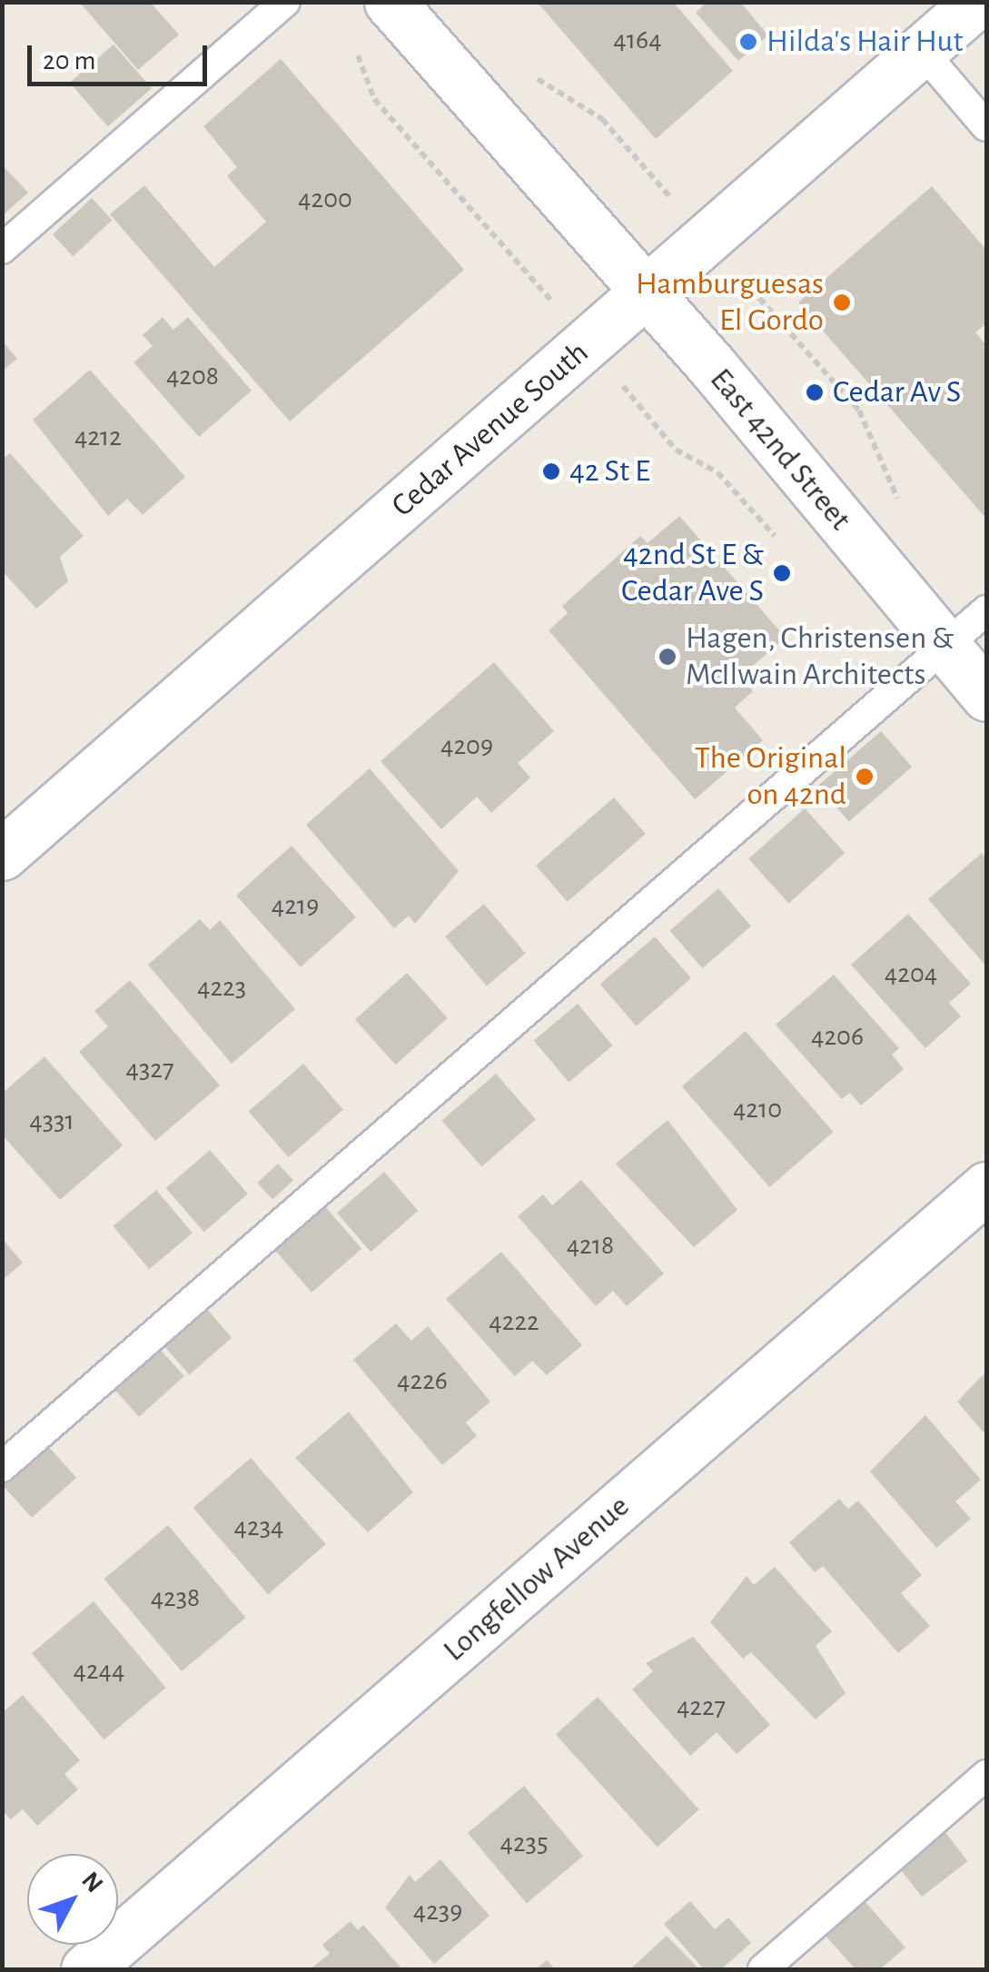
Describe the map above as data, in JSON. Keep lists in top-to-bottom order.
{
  "streets": {
    "street": ["Cedar Avenue South", "East 42nd Street", "Longfellow Avenue"]
  },
  "crossings": [
    ["Cedar Avenue South", "East 42nd Street"]
  ],
  "places": [
    "Hilda's Hair Hut",
    "Hamburguesas El Gordo",
    "Cedar Av S",
    "42 St E",
    "42nd St E & Cedar Ave S",
    "Hagen, Christensen & McIlwain Architects",
    "The Original on 42nd"
  ],
  "house_numbers": [
    "4164",
    "4200",
    "4208",
    "4212",
    "4209",
    "4219",
    "4204",
    "4223",
    "4206",
    "4327",
    "4210",
    "4331",
    "4218",
    "4222",
    "4226",
    "4234",
    "4238",
    "4244",
    "4227",
    "4235",
    "4239"
  ],
  "scale_bar": "20 m",
  "north": "top right"
}
